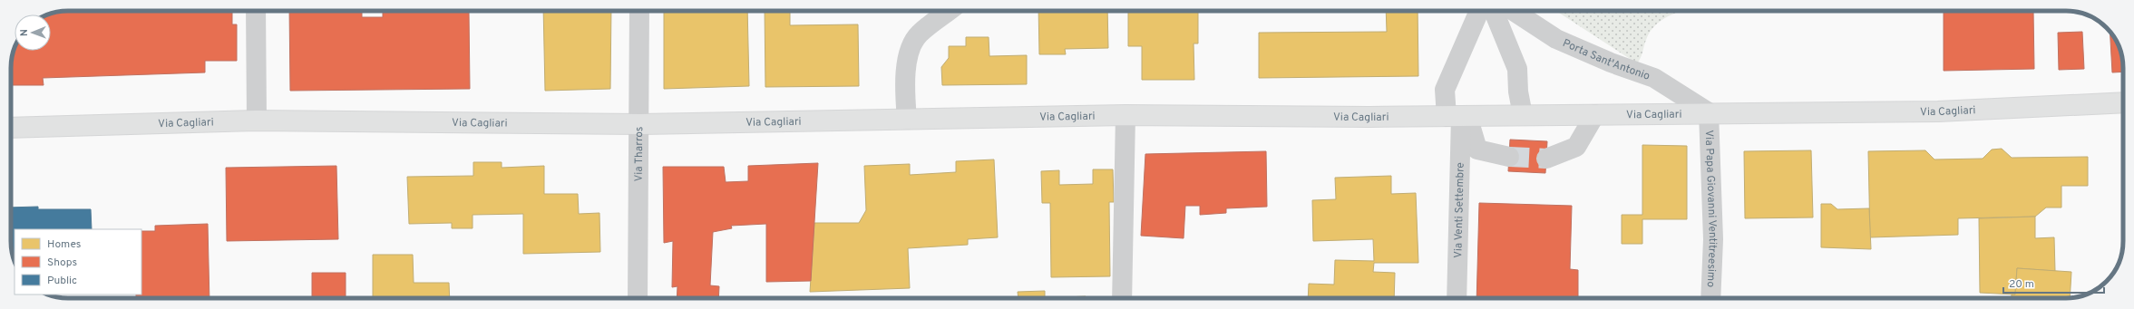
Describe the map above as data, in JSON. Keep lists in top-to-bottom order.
{
  "streets": {
    "main road": ["Via Cagliari"],
    "street": [
      "Porta Sant'Antonio",
      "Via Tharros",
      "Via Papa Giovanni Ventitreesimo",
      "Via Venti Settembre"
    ]
  },
  "crossings": [
    ["Porta Sant'Antonio", "Via Cagliari"],
    ["Porta Sant'Antonio", "Via Papa Giovanni Ventitreesimo"],
    ["Via Cagliari", "Via Tharros"],
    ["Via Cagliari", "Via Papa Giovanni Ventitreesimo"],
    ["Via Cagliari", "Via Venti Settembre"]
  ],
  "legend": ["Homes", "Shops", "Public"],
  "scale_bar": "20 m",
  "north": "left"
}
